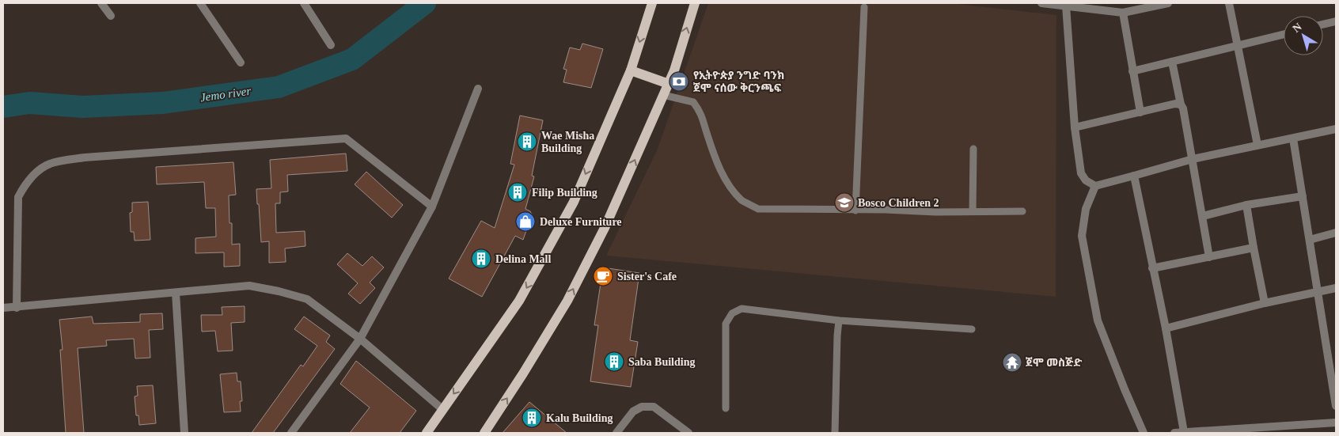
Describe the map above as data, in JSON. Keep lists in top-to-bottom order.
{
  "water": ["Jemo river"],
  "places": {
    "bank": ["የኢትዮጵያ ንግድ ባንክ ጀሞ ናሰው ቅርንጫፍ"],
    "building": [
      "Wae Misha Building",
      "Filip Building",
      "Delina Mall",
      "Saba Building",
      "Kalu Building"
    ],
    "school or university": ["Bosco Children 2"],
    "shop": ["Deluxe Furniture"],
    "cafe": ["Sister's Cafe"],
    "temple": ["ጀሞ መስጅድ"]
  },
  "north": "top left"
}
